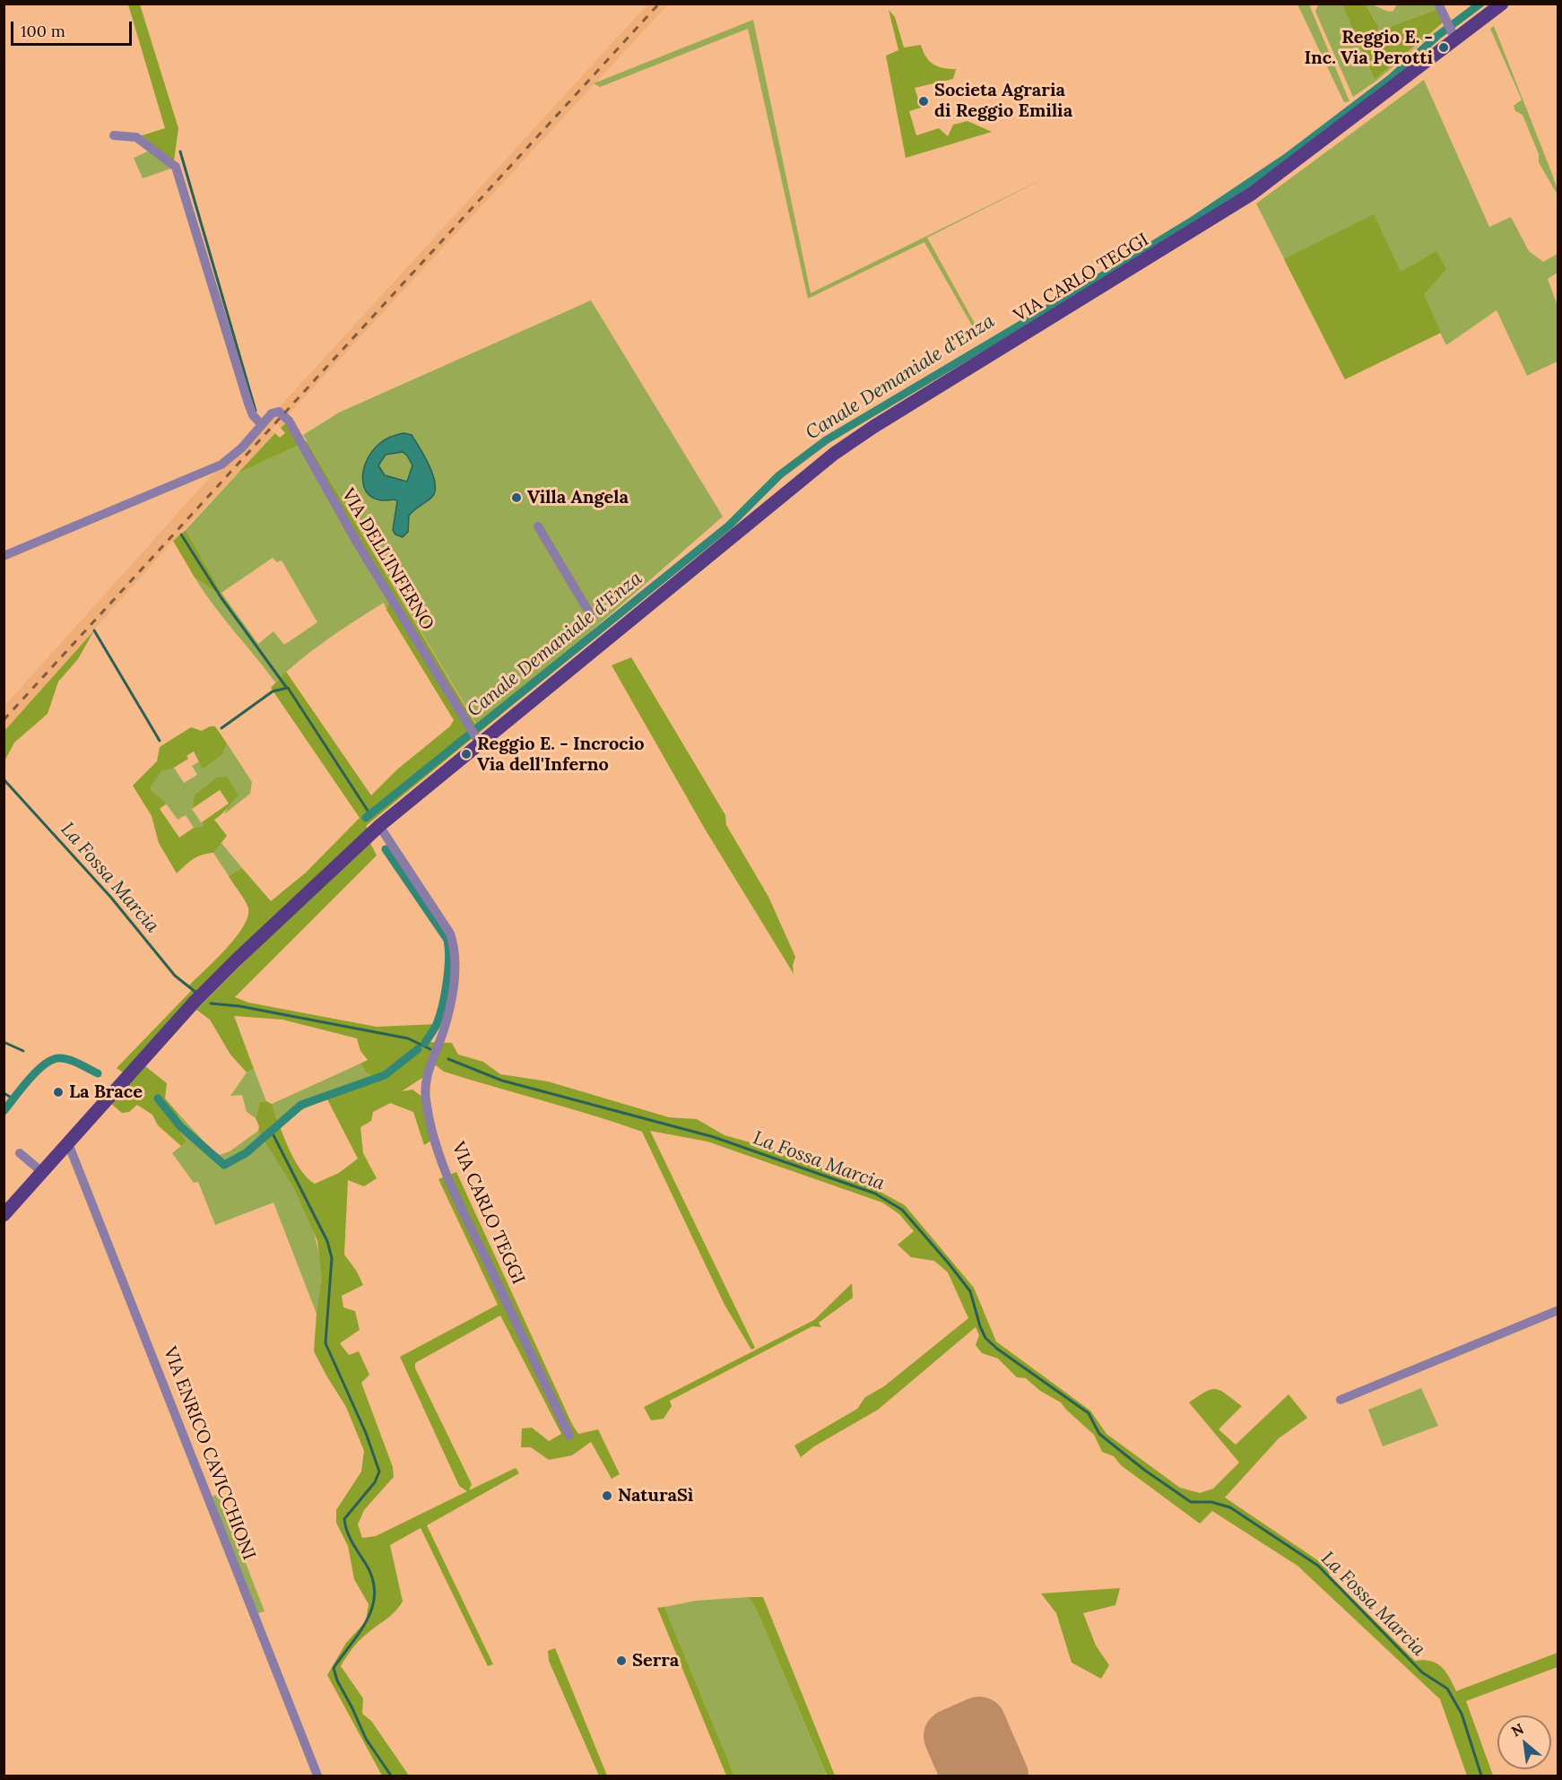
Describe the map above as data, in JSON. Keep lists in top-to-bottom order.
{
  "streets": {
    "main road": ["VIA CARLO TEGGI"],
    "street": ["VIA DELL'INFERNO", "VIA ENRICO CAVICCHIONI"]
  },
  "crossings": [
    ["VIA CARLO TEGGI", "VIA DELL'INFERNO"],
    ["VIA CARLO TEGGI", "VIA ENRICO CAVICCHIONI"]
  ],
  "water": ["Canale Demaniale d'Enza", "La Fossa Marcia"],
  "places": [
    "Reggio E. - Inc. Via Perotti",
    "Societa Agraria di Reggio Emilia",
    "Villa Angela",
    "Reggio E. - Incrocio Via dell'Inferno",
    "La Brace",
    "NaturaSì",
    "Serra"
  ],
  "scale_bar": "100 m",
  "north": "top left"
}
